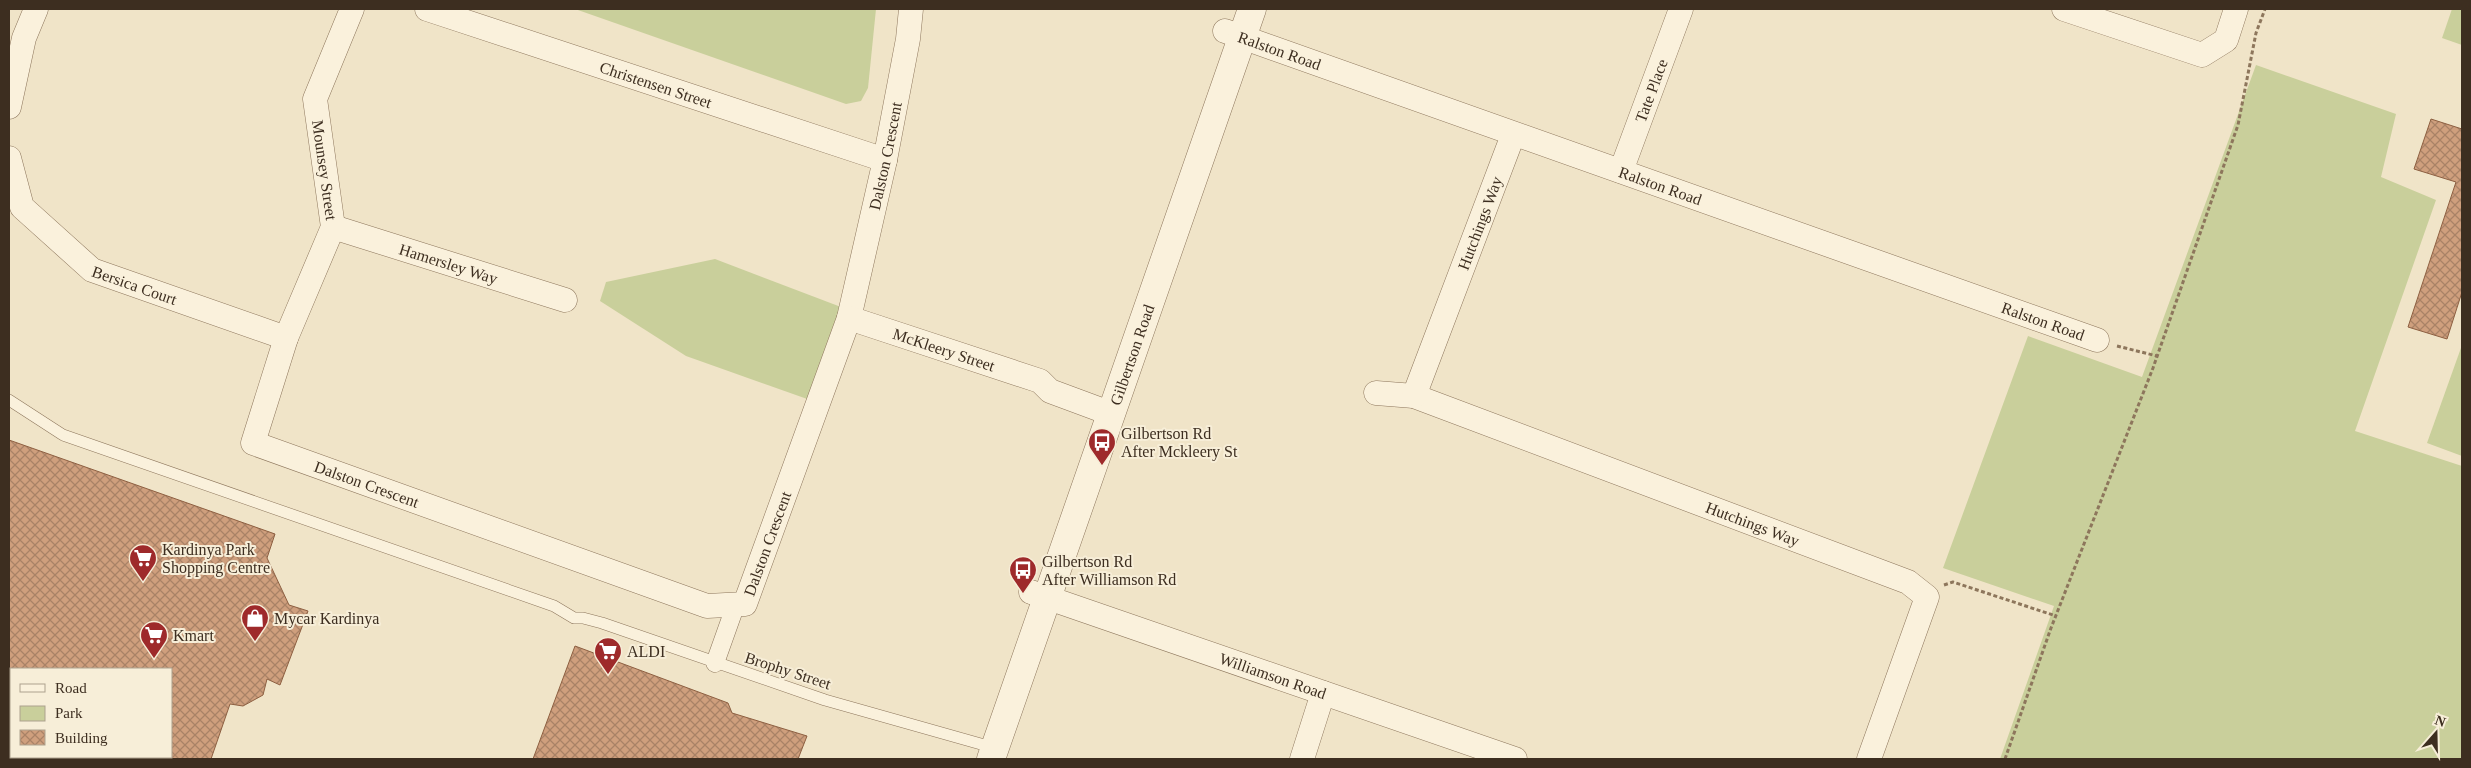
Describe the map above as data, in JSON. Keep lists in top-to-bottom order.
{
  "streets": {
    "street": [
      "Ralston Road",
      "Christensen Street",
      "Tate Place",
      "Dalston Crescent",
      "Mounsey Street",
      "Hutchings Way",
      "Hamersley Way",
      "Bersica Court",
      "McKleery Street",
      "Gilbertson Road",
      "Williamson Road"
    ],
    "lane": ["Brophy Street"]
  },
  "crossings": [
    ["Ralston Road", "Tate Place"],
    ["Ralston Road", "Hutchings Way"],
    ["Ralston Road", "Gilbertson Road"],
    ["Christensen Street", "Dalston Crescent"],
    ["Dalston Crescent", "Mounsey Street"],
    ["Dalston Crescent", "McKleery Street"],
    ["Mounsey Street", "Hamersley Way"],
    ["Mounsey Street", "Bersica Court"],
    ["McKleery Street", "Gilbertson Road"],
    ["Gilbertson Road", "Brophy Street"],
    ["Gilbertson Road", "Williamson Road"]
  ],
  "places": {
    "bus stop": ["Gilbertson Rd After Mckleery St", "Gilbertson Rd After Williamson Rd"],
    "supermarket": ["Kardinya Park Shopping Centre", "Kmart", "ALDI"],
    "shop": ["Mycar Kardinya"]
  },
  "legend": ["Road", "Park", "Building"],
  "north": "top"
}
